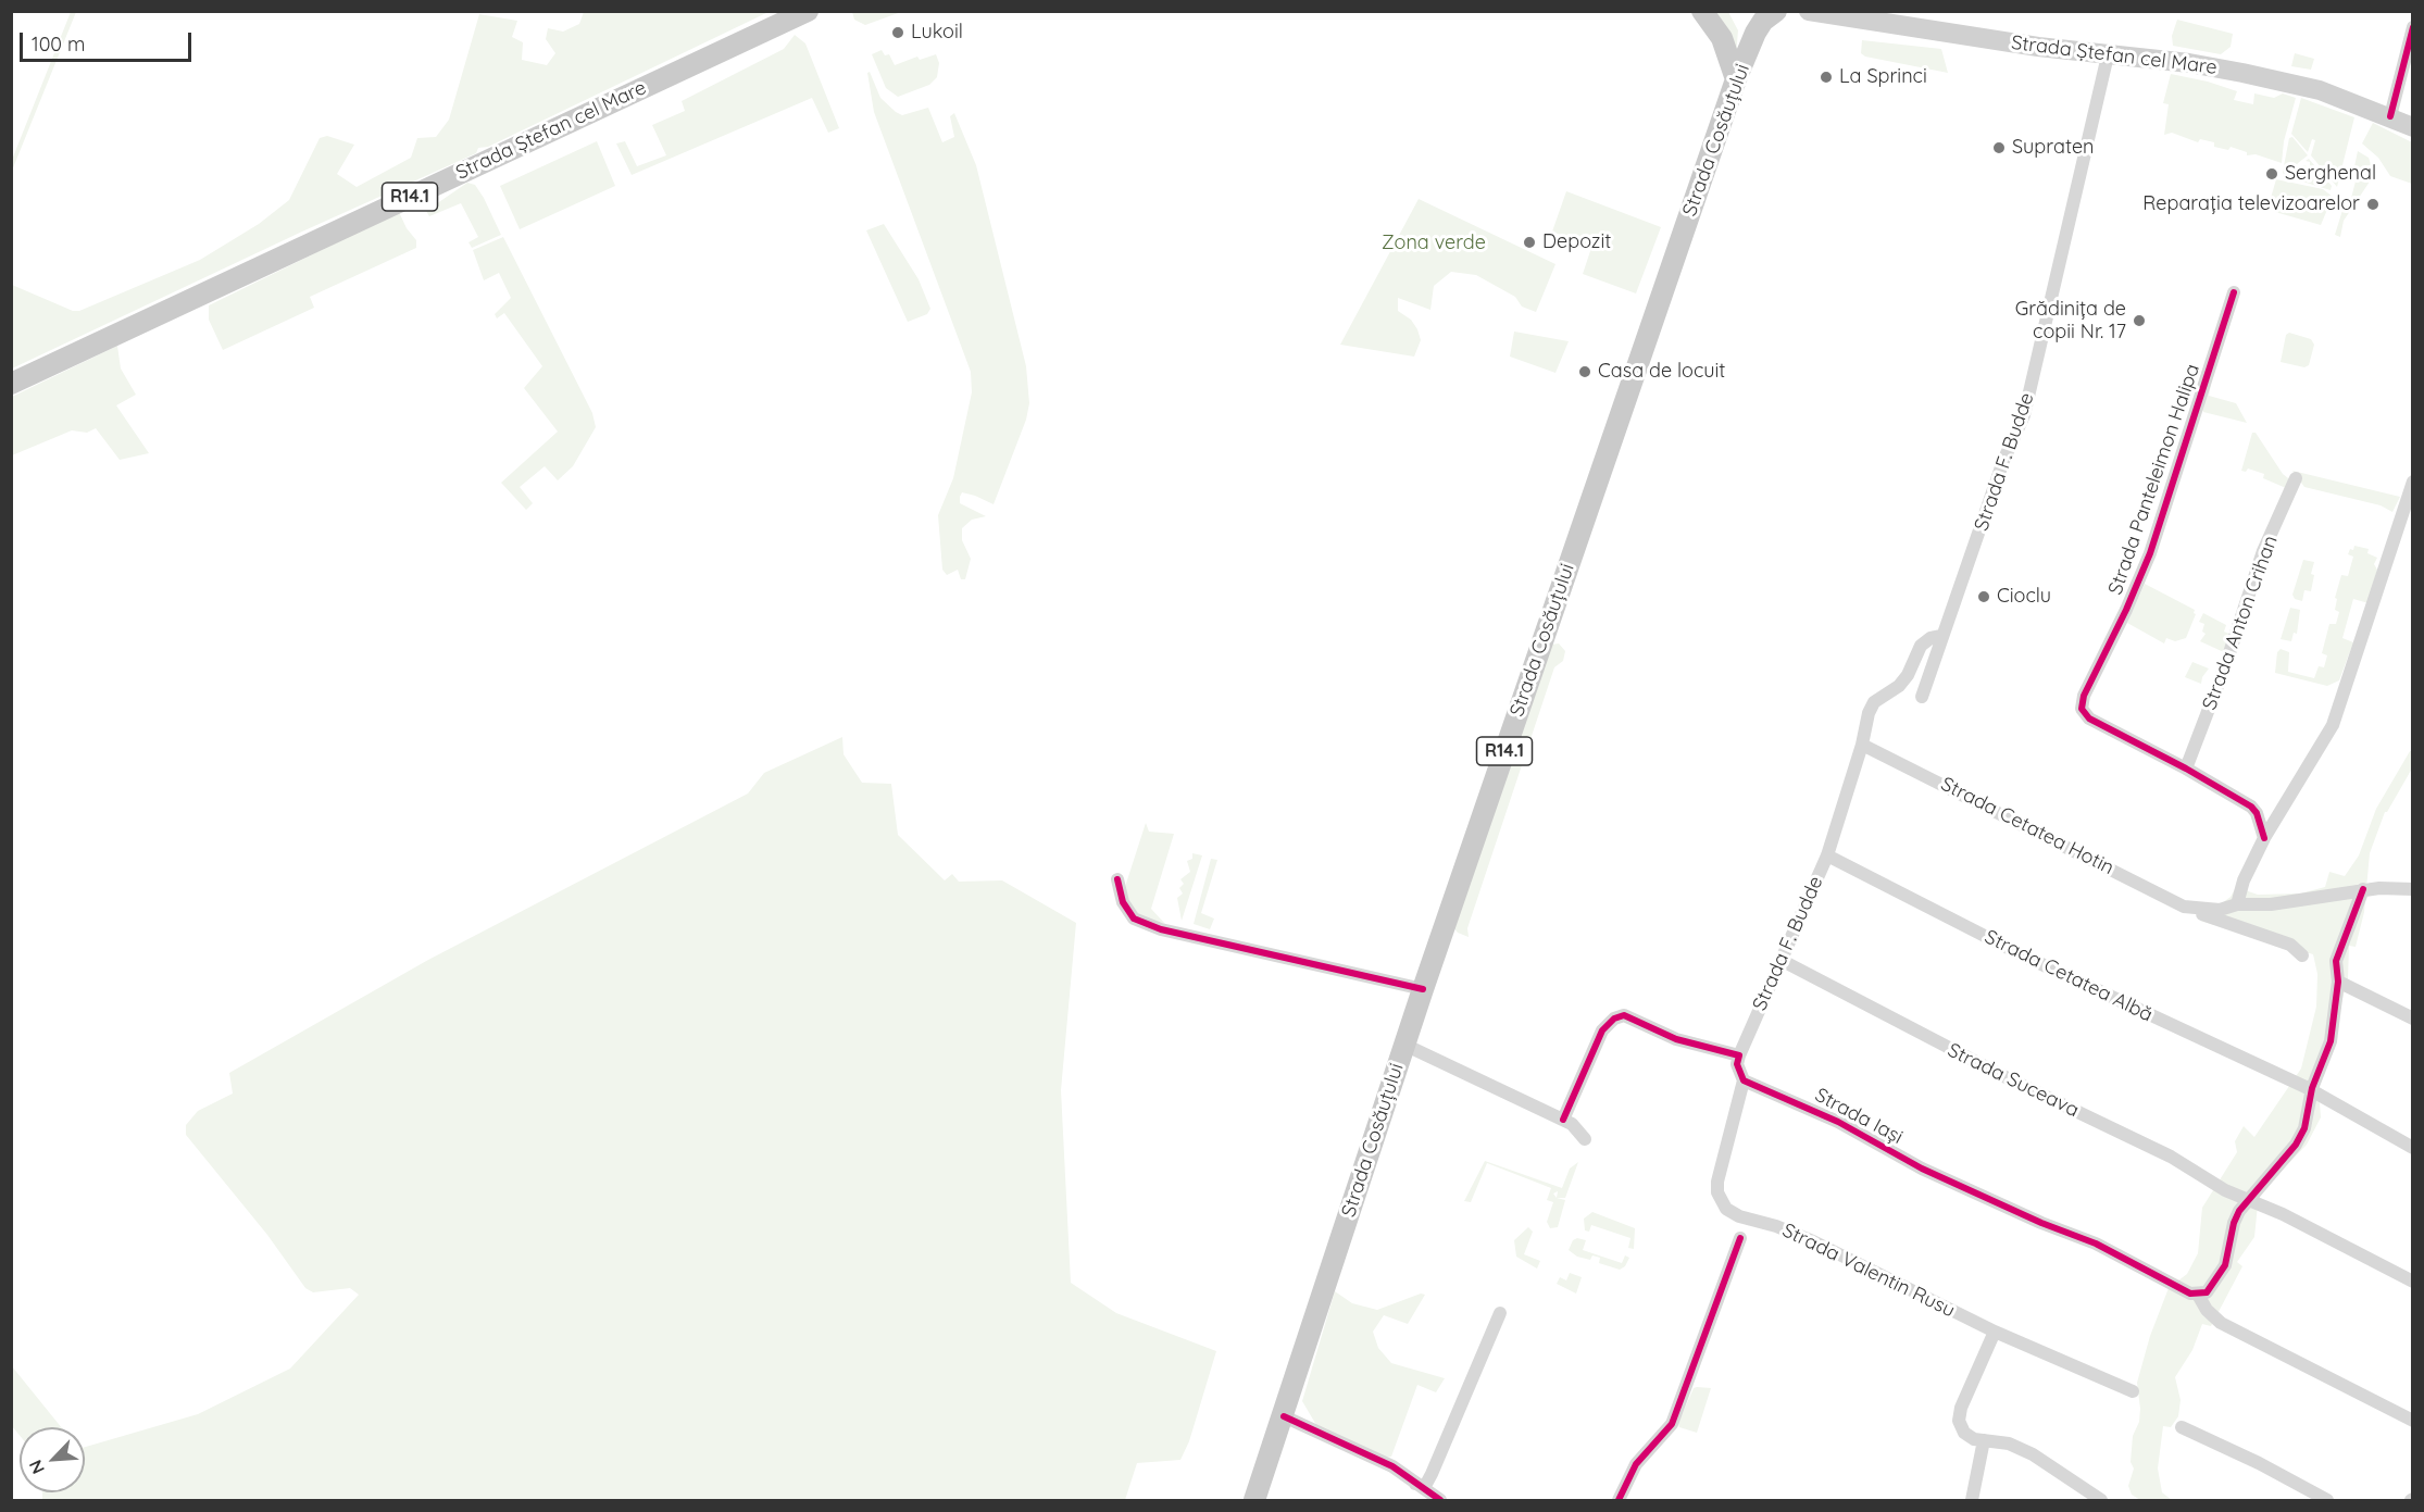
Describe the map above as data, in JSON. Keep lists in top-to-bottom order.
{
  "streets": {
    "main road": ["Strada Ștefan cel Mare", "Strada Cosăuțului", "R14.1"],
    "street": [
      "Strada F. Budde",
      "Strada Panteleimon Halipa",
      "Strada Anton Crihan",
      "Strada Cetatea Hotin",
      "Strada Cetatea Albă",
      "Strada Suceava",
      "Strada Iași",
      "Strada Valentin Rusu"
    ]
  },
  "crossings": [
    ["Strada Ștefan cel Mare", "Strada F. Budde"],
    ["Strada F. Budde", "Strada Cetatea Hotin"],
    ["Strada F. Budde", "Strada Cetatea Albă"],
    ["Strada F. Budde", "Strada Suceava"],
    ["Strada Panteleimon Halipa", "Strada Anton Crihan"],
    ["Strada Iași", "Strada Valentin Rusu"]
  ],
  "parks": ["Zona verde"],
  "places": [
    "Lukoil",
    "La Sprinci",
    "Supraten",
    "Serghenal",
    "Reparația televizoarelor",
    "Depozit",
    "Grădinița de copii Nr. 17",
    "Casa de locuit",
    "Cioclu"
  ],
  "scale_bar": "100 m",
  "north": "bottom left"
}
